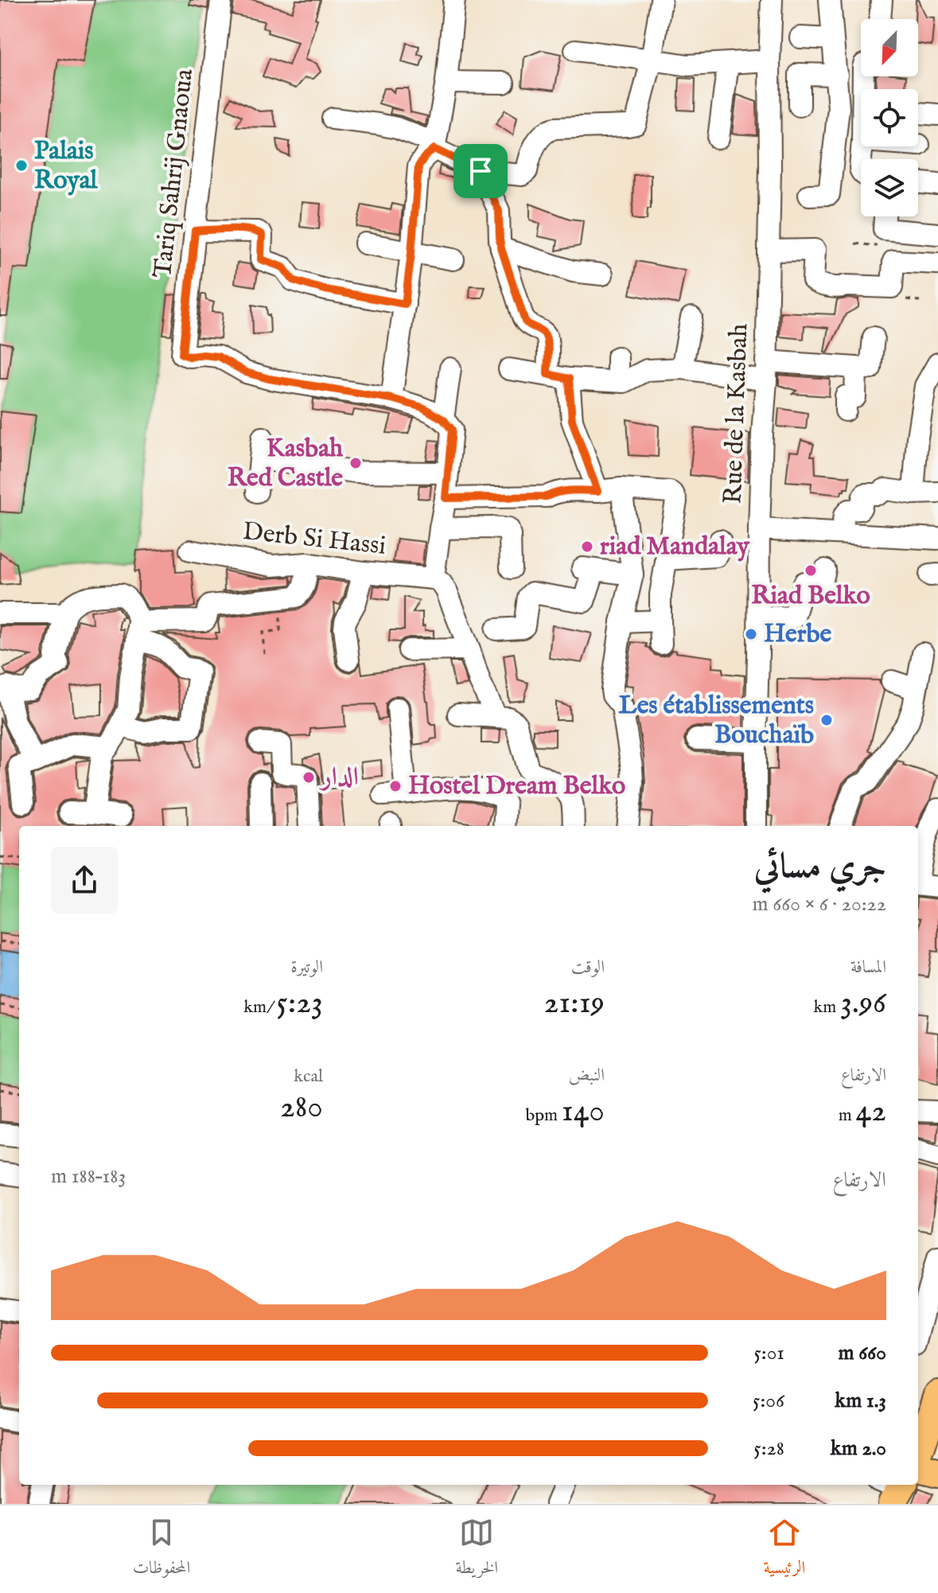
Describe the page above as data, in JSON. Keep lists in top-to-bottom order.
{
  "streets": {
    "street": ["Tariq Sahrij Gnaoua", "Rue de la Kasbah", "Derb Si Hassi"]
  },
  "places": [
    "Palais Royal",
    "Kasbah Red Castle",
    "riad Mandalay",
    "Riad Belko",
    "Herbe",
    "Les établissements Bouchaïb",
    "الدار",
    "Hostel Dream Belko"
  ],
  "north": "bottom left",
  "page": {
    "heading": ["جري مسائي", "20:22 · 6 × 660 m"],
    "stats": [
      ["المسافة", "3.96 km"],
      ["الوقت", "21:19"],
      ["الوتيرة", "5:23 /km"],
      ["الارتفاع", "42 m"],
      ["النبض", "140 bpm"],
      ["kcal", "280"]
    ],
    "chart": ["الارتفاع", "183–188 m"],
    "list": [
      {
        "name": "660 m",
        "note": "5:01"
      },
      {
        "name": "1.3 km",
        "note": "5:06"
      },
      {
        "name": "2.0 km",
        "note": "5:28"
      }
    ],
    "tabs": ["الرئيسية", "الخريطة", "المحفوظات"]
  }
}
